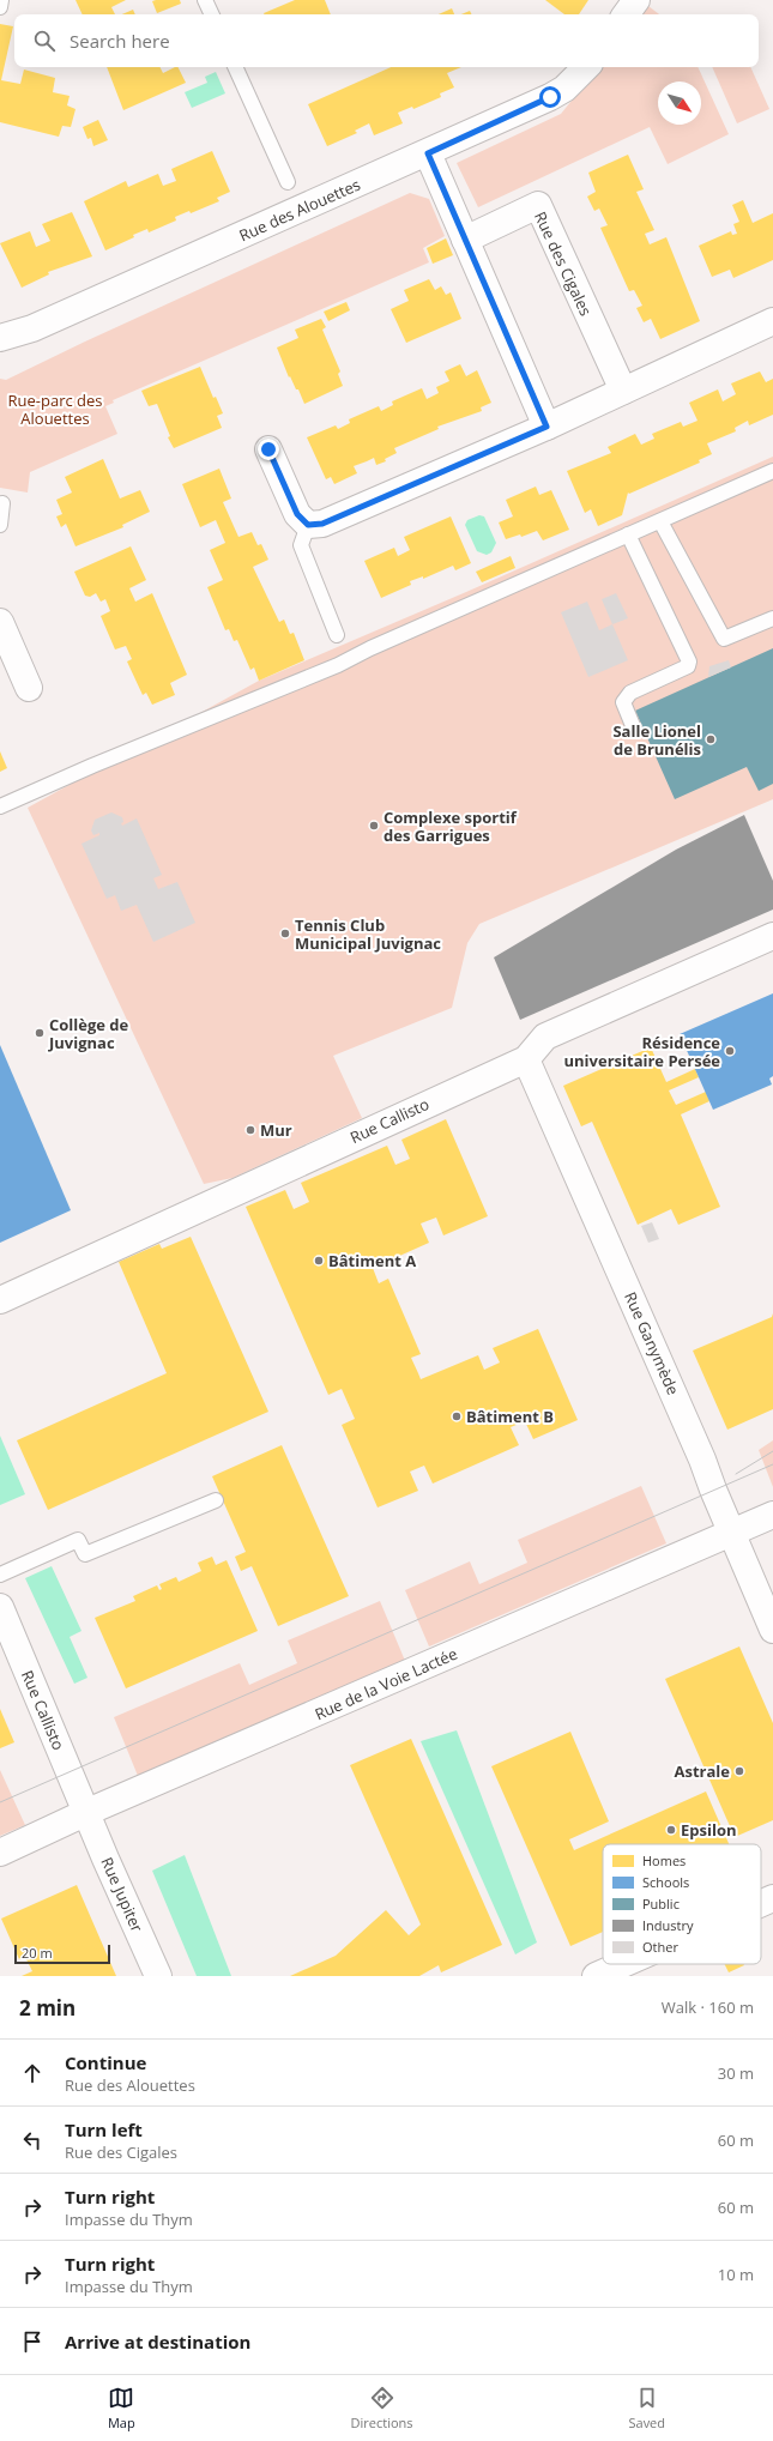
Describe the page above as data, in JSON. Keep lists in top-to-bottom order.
{
  "streets": {
    "street": [
      "Rue des Alouettes",
      "Rue des Cigales",
      "Rue Callisto",
      "Rue Ganymède",
      "Rue de la Voie Lactée",
      "Rue Jupiter"
    ]
  },
  "crossings": [
    ["Rue Callisto", "Rue Ganymède"],
    ["Rue Callisto", "Rue de la Voie Lactée"],
    ["Rue Callisto", "Rue Jupiter"],
    ["Rue Ganymède", "Rue de la Voie Lactée"],
    ["Rue de la Voie Lactée", "Rue Jupiter"]
  ],
  "parks": ["Rue-parc des Alouettes"],
  "places": [
    "Salle Lionel de Brunélis",
    "Complexe sportif des Garrigues",
    "Tennis Club Municipal Juvignac",
    "Collège de Juvignac",
    "Résidence universitaire Persée",
    "Mur",
    "Bâtiment A",
    "Bâtiment B",
    "Astrale",
    "Epsilon"
  ],
  "legend": [
    "Homes",
    "Schools",
    "Public",
    "Industry",
    "Other"
  ],
  "scale_bar": "20 m",
  "north": "bottom right",
  "page": {
    "search": "Search here",
    "scale": "20 m",
    "heading": ["2 min", "Walk · 160 m"],
    "list": [
      ["Continue", "Rue des Alouettes", "30 m"],
      ["Turn left", "Rue des Cigales", "60 m"],
      ["Turn right", "Impasse du Thym", "60 m"],
      ["Turn right", "Impasse du Thym", "10 m"],
      "Arrive at destination"
    ],
    "nav": ["Map", "Directions", "Saved"]
  }
}
